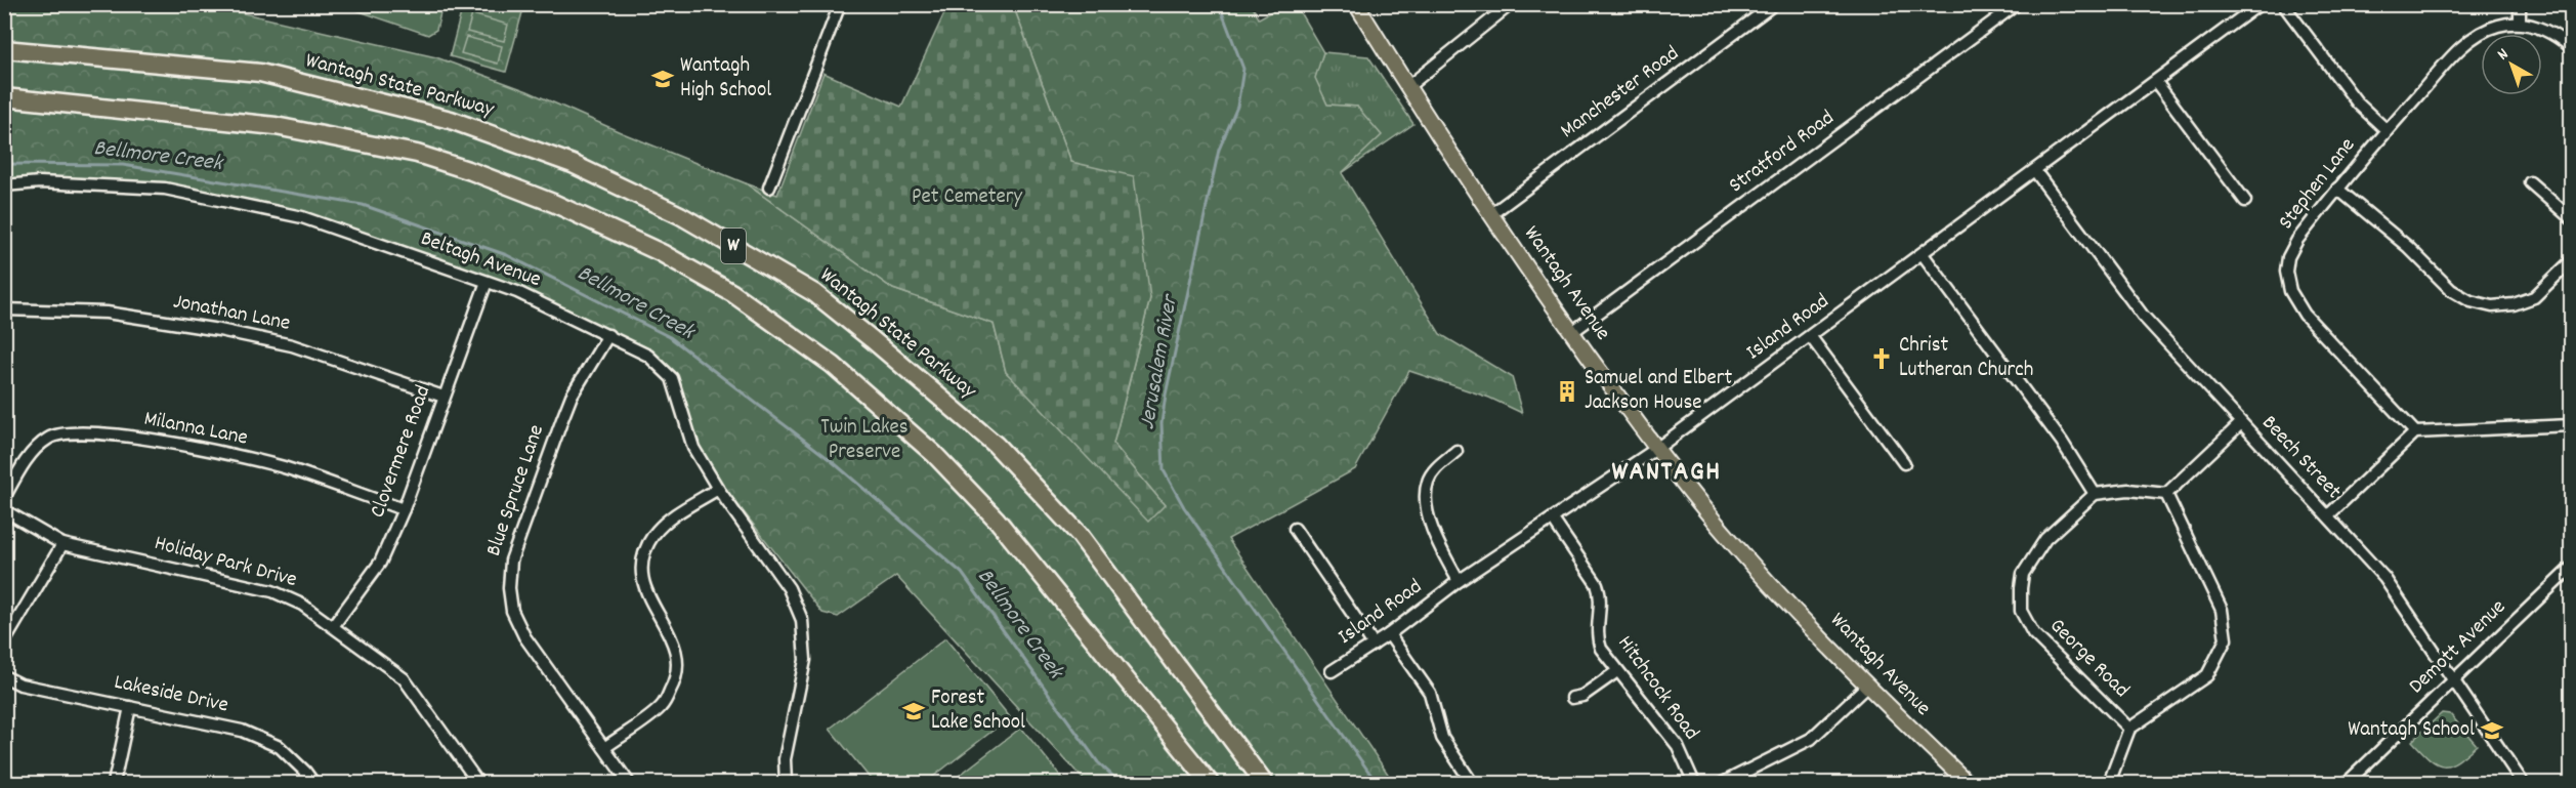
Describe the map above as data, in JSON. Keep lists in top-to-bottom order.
{
  "streets": {
    "highway": ["Wantagh State Parkway", "W"],
    "main road": ["Wantagh Avenue"],
    "street": [
      "Manchester Road",
      "Stratford Road",
      "Stephen Lane",
      "Beltagh Avenue",
      "Jonathan Lane",
      "Island Road",
      "Milanna Lane",
      "Clovermere Road",
      "Beech Street",
      "Blue Spruce Lane",
      "Holiday Park Drive",
      "Demott Avenue",
      "George Road",
      "Hitchcock Road",
      "Lakeside Drive"
    ]
  },
  "crossings": [
    ["Manchester Road", "Wantagh Avenue"],
    ["Stratford Road", "Wantagh Avenue"],
    ["Beltagh Avenue", "Clovermere Road"],
    ["Beltagh Avenue", "Blue Spruce Lane"],
    ["Wantagh Avenue", "Island Road"],
    ["Jonathan Lane", "Clovermere Road"],
    ["Island Road", "Beech Street"],
    ["Island Road", "Hitchcock Road"],
    ["Milanna Lane", "Clovermere Road"],
    ["Clovermere Road", "Holiday Park Drive"],
    ["Beech Street", "Demott Avenue"]
  ],
  "districts": ["WANTAGH"],
  "water": ["Bellmore Creek", "Jerusalem River"],
  "parks": ["Pet Cemetery", "Twin Lakes Preserve"],
  "places": {
    "school or university": ["Wantagh High School", "Forest Lake School", "Wantagh School"],
    "church": ["Christ Lutheran Church"],
    "building": ["Samuel and Elbert Jackson House"]
  },
  "north": "top left"
}
